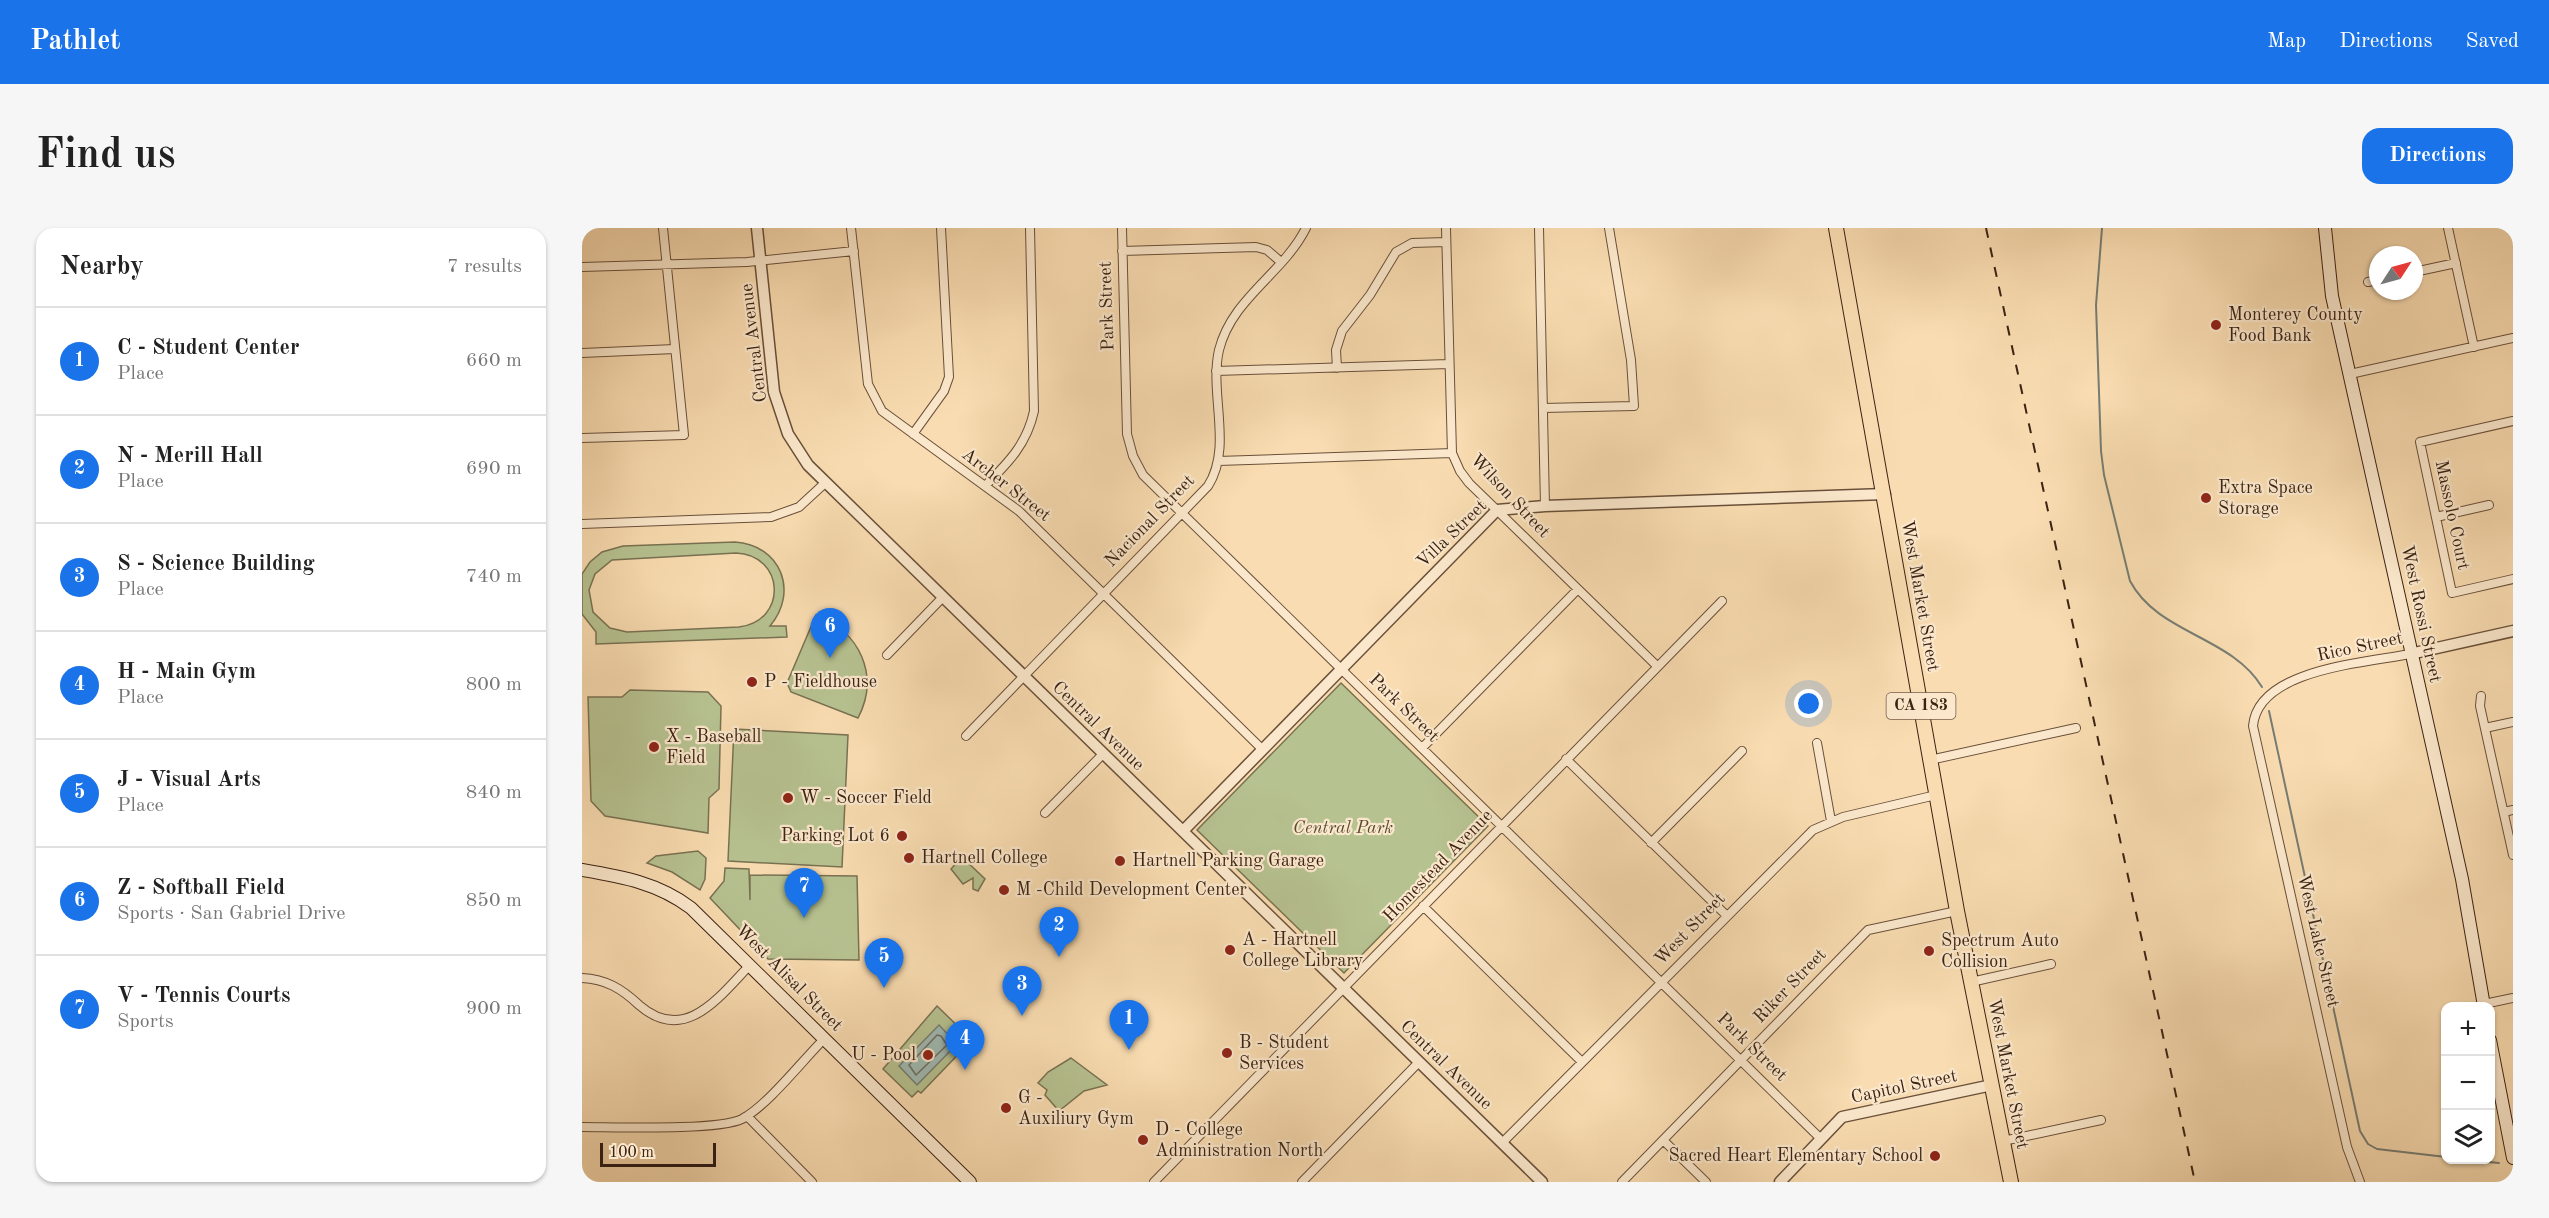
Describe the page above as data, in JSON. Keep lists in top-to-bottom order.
{
  "streets": {
    "main road": [
      "West Market Street",
      "West Rossi Street",
      "CA 183",
      "West Alisal Street"
    ],
    "street": [
      "Park Street",
      "Central Avenue",
      "Archer Street",
      "Wilson Street",
      "Massolo Court",
      "Nacional Street",
      "Villa Street",
      "Rico Street",
      "Homestead Avenue",
      "West Street",
      "West Lake Street",
      "Riker Street",
      "Capitol Street"
    ]
  },
  "crossings": [
    ["Park Street", "Nacional Street"],
    ["Park Street", "Villa Street"],
    ["Park Street", "Homestead Avenue"],
    ["Park Street", "West Street"],
    ["Park Street", "Riker Street"],
    ["Park Street", "Capitol Street"],
    ["Central Avenue", "Nacional Street"],
    ["Central Avenue", "Villa Street"],
    ["Central Avenue", "Homestead Avenue"],
    ["Central Avenue", "West Street"],
    ["Archer Street", "Nacional Street"],
    ["Archer Street", "Villa Street"],
    ["Wilson Street", "Villa Street"],
    ["Wilson Street", "Homestead Avenue"],
    ["Villa Street", "West Market Street"],
    ["West Market Street", "West Street"],
    ["West Market Street", "Riker Street"],
    ["West Market Street", "Capitol Street"],
    ["West Rossi Street", "Rico Street"],
    ["Rico Street", "West Lake Street"]
  ],
  "parks": ["Central Park"],
  "places": [
    "Monterey County Food Bank",
    "Extra Space Storage",
    "P - Fieldhouse",
    "X - Baseball Field",
    "W - Soccer Field",
    "Parking Lot 6",
    "Hartnell College",
    "Hartnell Parking Garage",
    "M -Child Development Center",
    "A - Hartnell College Library",
    "Spectrum Auto Collision",
    "B - Student Services",
    "U - Pool",
    "G - Auxiliury Gym",
    "D - College Administration North",
    "Sacred Heart Elementary School"
  ],
  "scale_bar": "100 m",
  "north": "top right",
  "page": {
    "header": "Pathlet",
    "nav": ["Map", "Directions", "Saved"],
    "buttons": "Directions",
    "title": "Find us",
    "heading": ["Nearby", "7 results"],
    "list": [
      {
        "mark": "1",
        "name": "C - Student Center",
        "note": "Place",
        "value": "660 m"
      },
      {
        "mark": "2",
        "name": "N - Merill Hall",
        "note": "Place",
        "value": "690 m"
      },
      {
        "mark": "3",
        "name": "S - Science Building",
        "note": "Place",
        "value": "740 m"
      },
      {
        "mark": "4",
        "name": "H - Main Gym",
        "note": "Place",
        "value": "800 m"
      },
      {
        "mark": "5",
        "name": "J - Visual Arts",
        "note": "Place",
        "value": "840 m"
      },
      {
        "mark": "6",
        "name": "Z - Softball Field",
        "note": "Sports · San Gabriel Drive",
        "value": "850 m"
      },
      {
        "mark": "7",
        "name": "V - Tennis Courts",
        "note": "Sports",
        "value": "900 m"
      }
    ],
    "pins": [
      "6",
      "7",
      "2",
      "5",
      "3",
      "1",
      "4"
    ],
    "map_buttons": ["+", "−"],
    "scale": "100 m"
  }
}
